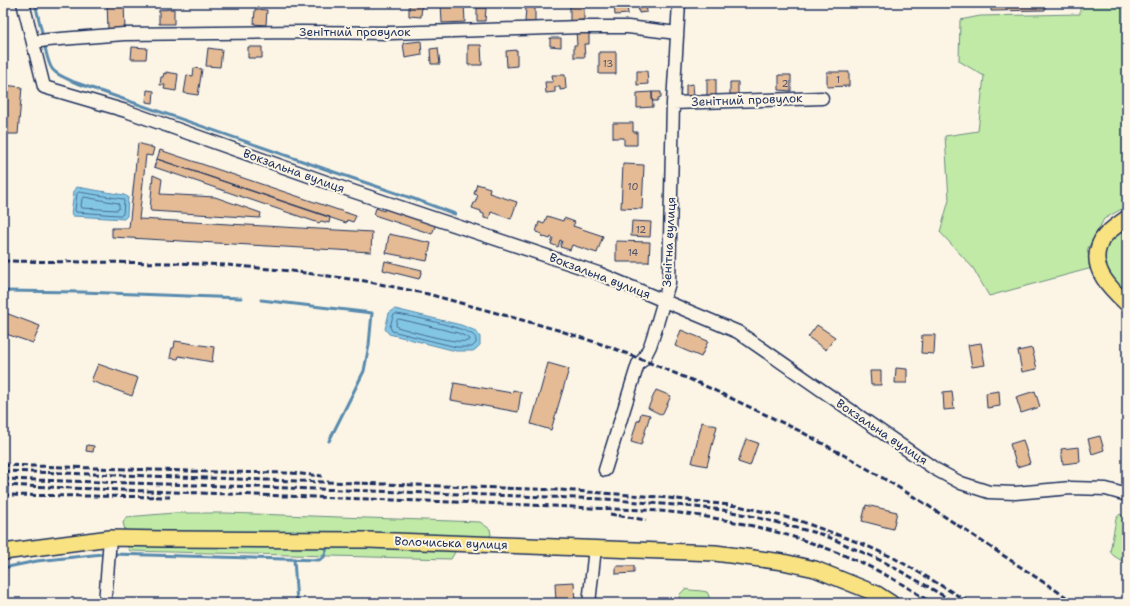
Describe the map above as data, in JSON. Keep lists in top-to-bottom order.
{
  "streets": {
    "main road": ["Волочиська вулиця"],
    "street": ["Зенітний провулок", "Вокзальна вулиця", "Зенітна вулиця"]
  },
  "crossings": [
    ["Зенітний провулок", "Вокзальна вулиця"],
    ["Зенітний провулок", "Зенітна вулиця"],
    ["Вокзальна вулиця", "Зенітна вулиця"]
  ],
  "house_numbers": [
    "13",
    "1",
    "2",
    "10",
    "12",
    "14"
  ]
}
